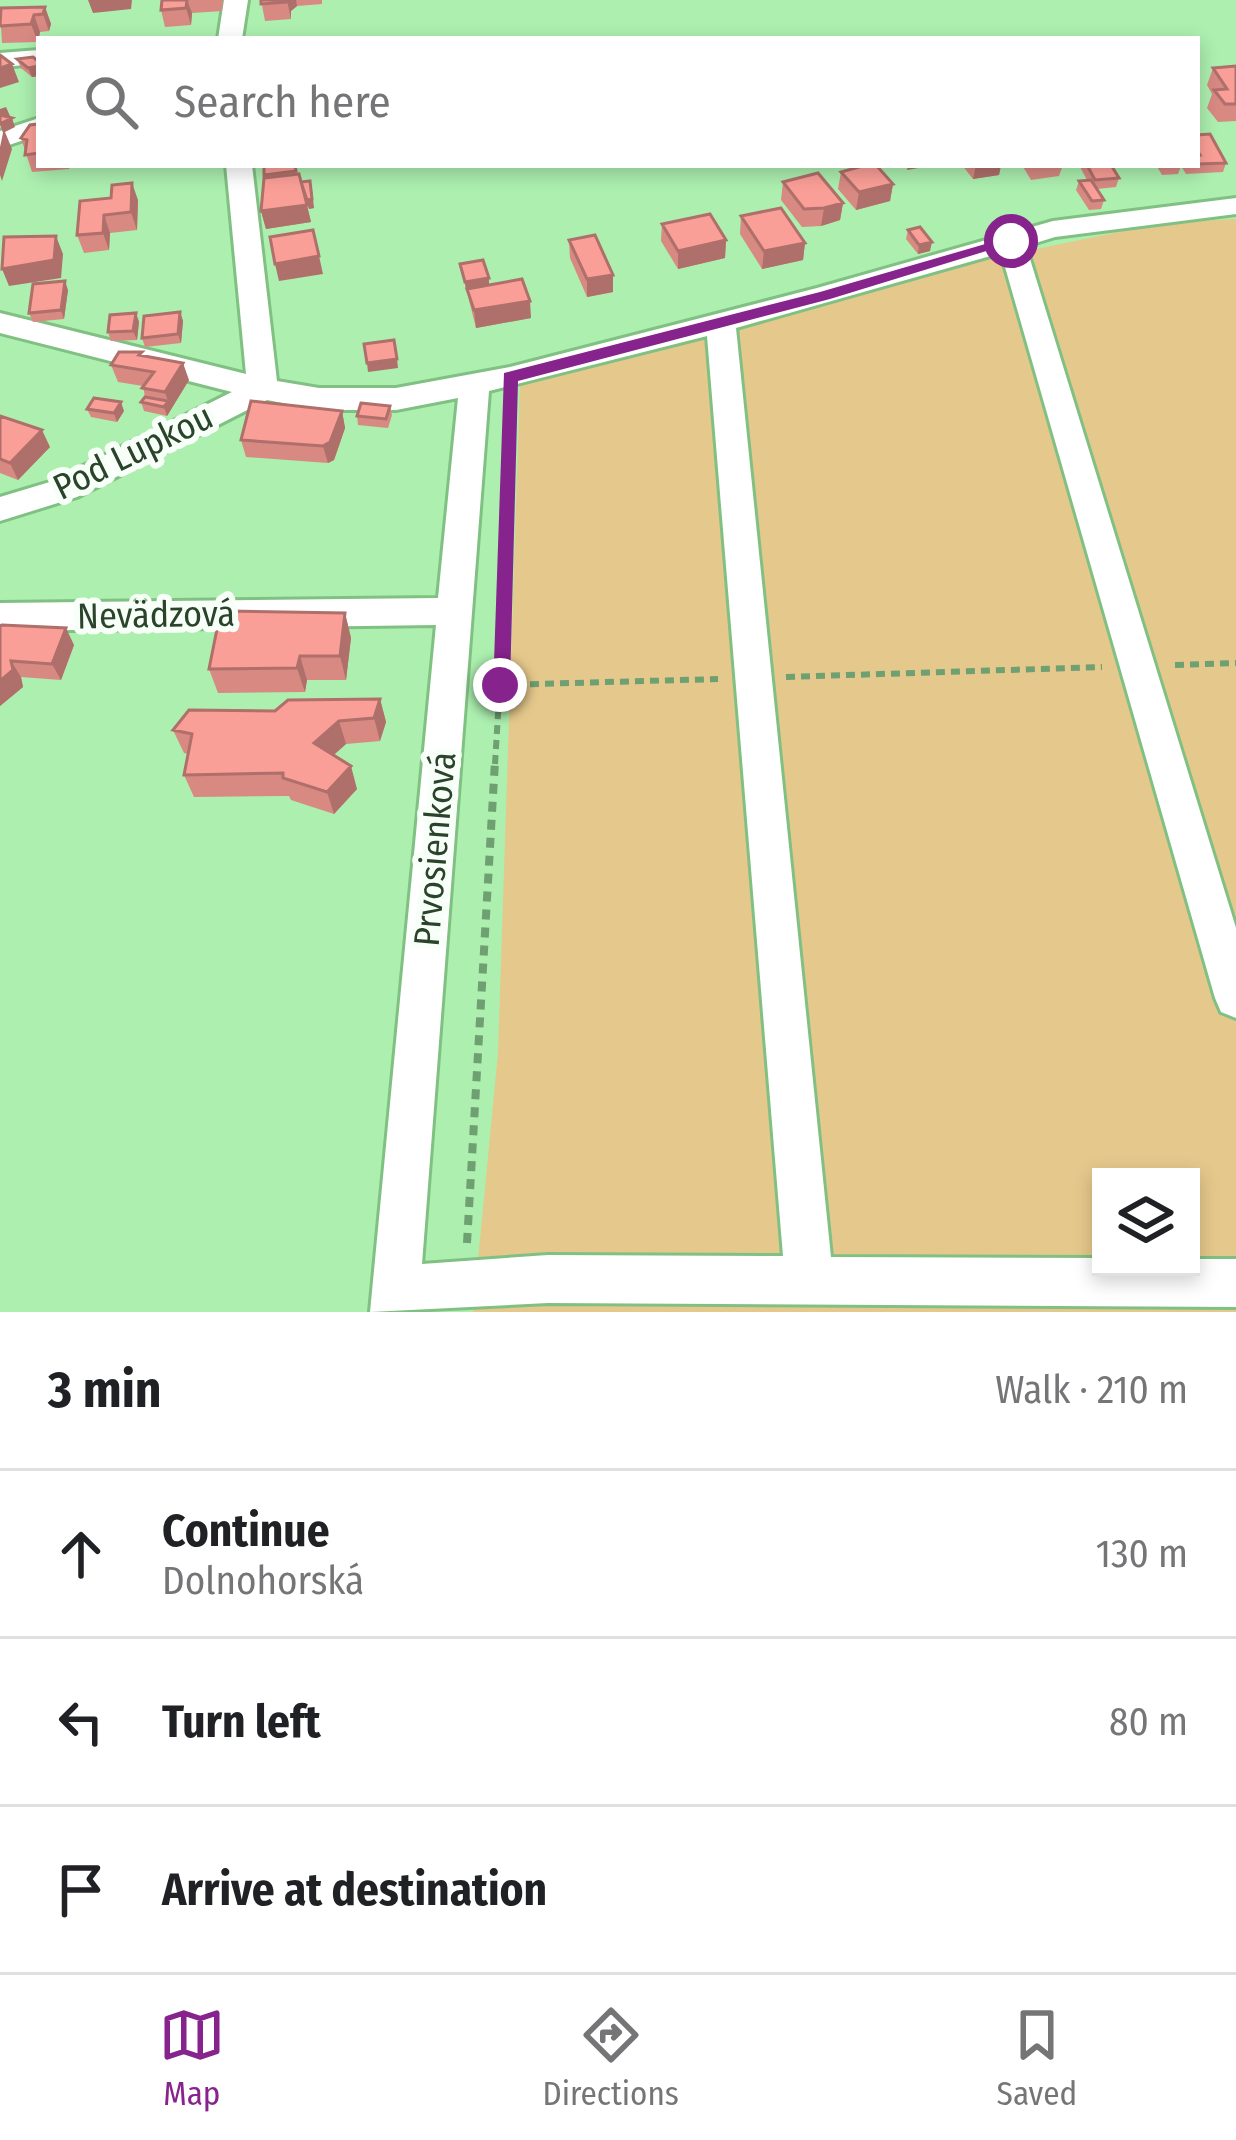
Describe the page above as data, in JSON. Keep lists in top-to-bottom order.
{
  "streets": {
    "street": ["Pod Lupkou", "Nevädzová", "Prvosienková"]
  },
  "crossings": [
    ["Nevädzová", "Prvosienková"]
  ],
  "page": {
    "search": "Search here",
    "heading": ["3 min", "Walk · 210 m"],
    "list": [
      ["Continue", "Dolnohorská", "130 m"],
      ["Turn left", "80 m"],
      "Arrive at destination"
    ],
    "nav": ["Map", "Directions", "Saved"]
  }
}
